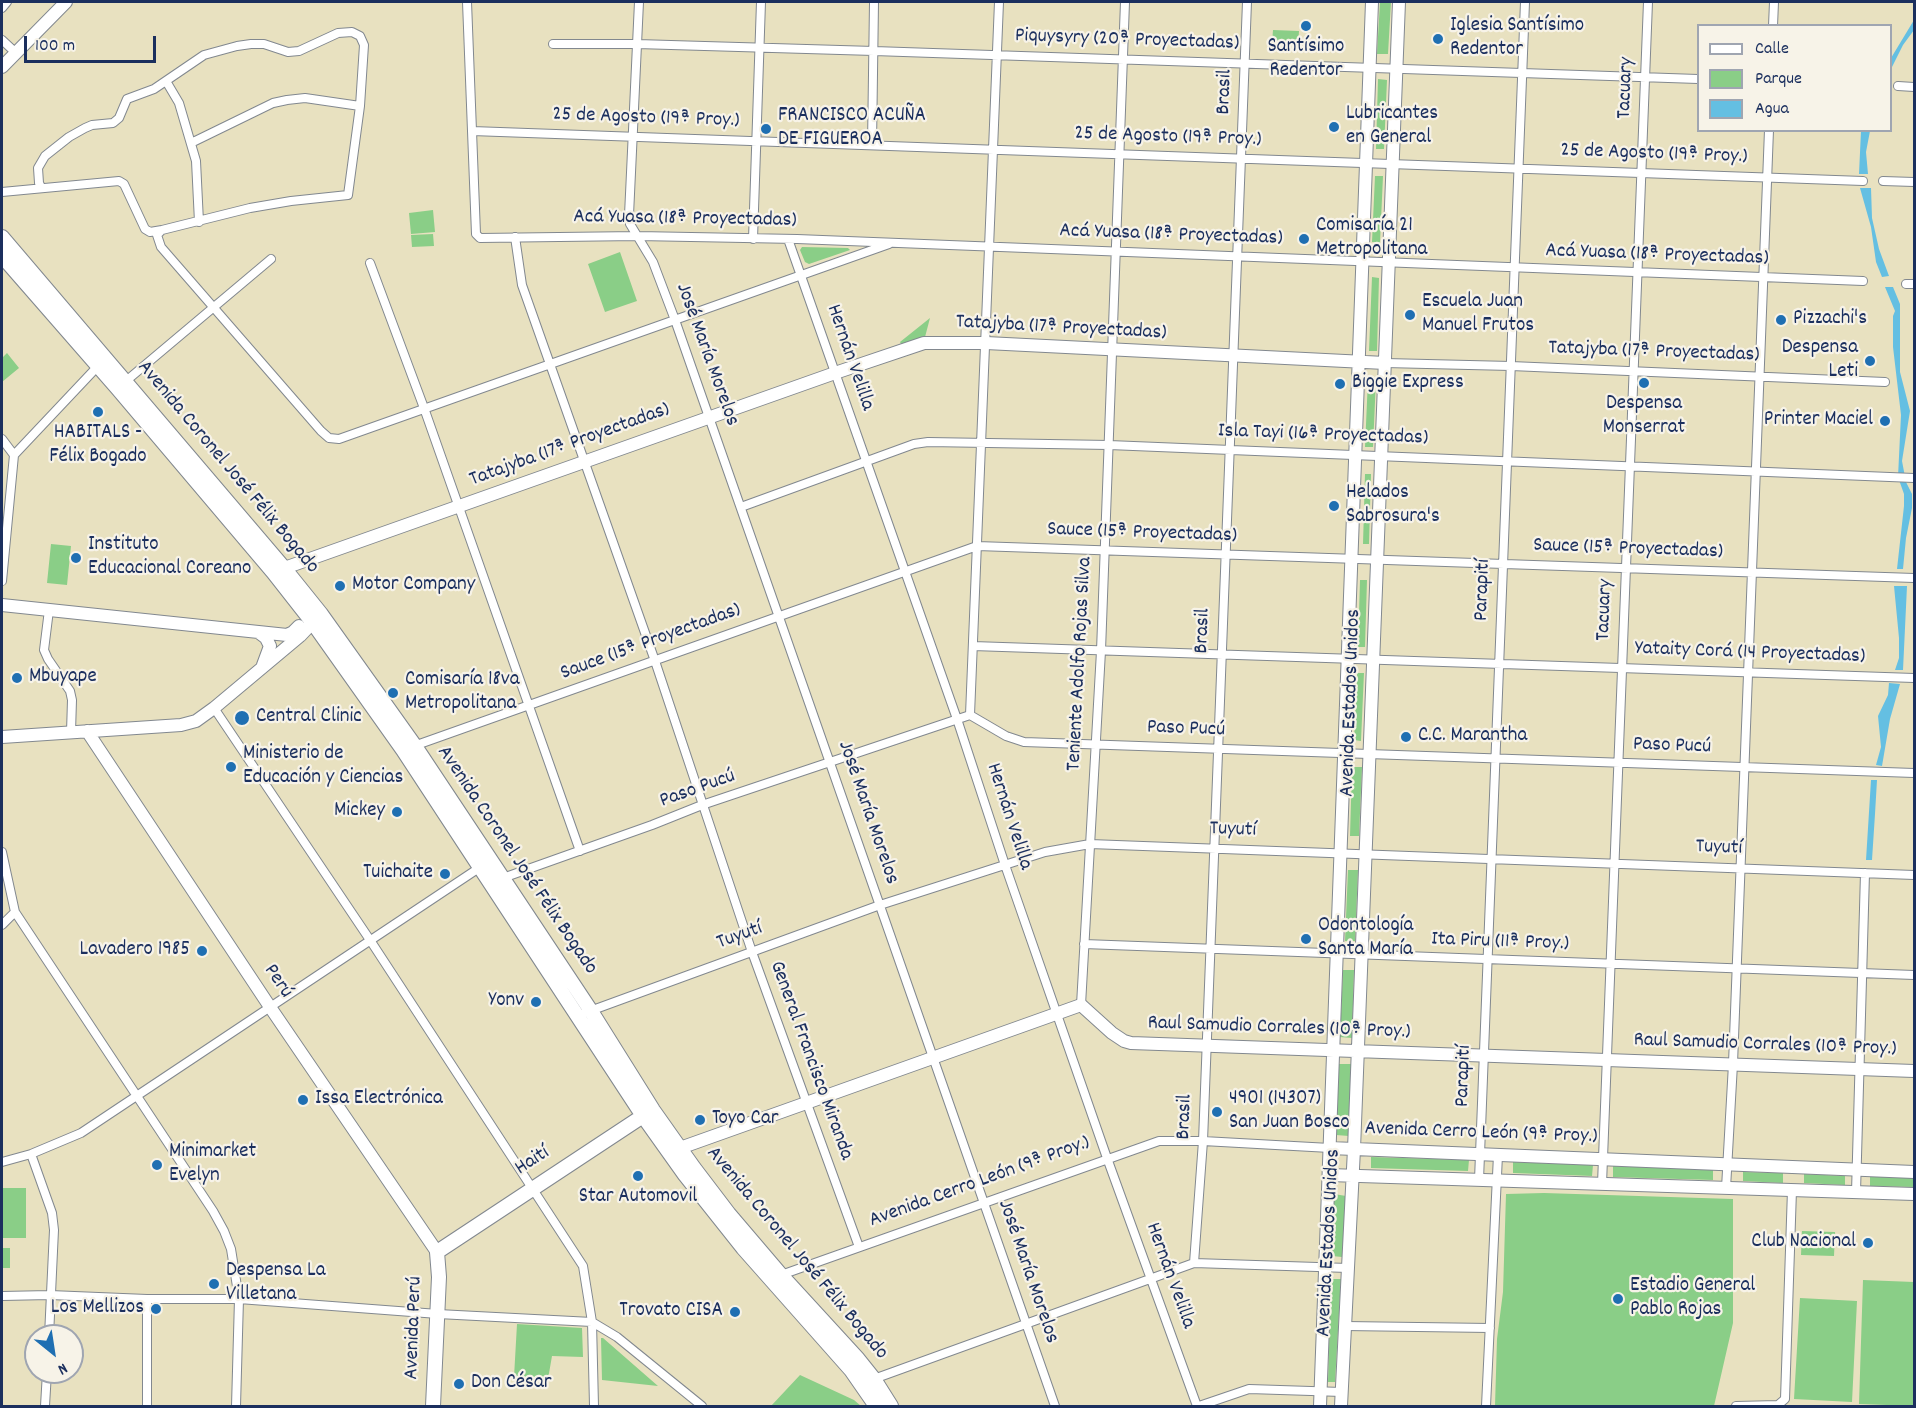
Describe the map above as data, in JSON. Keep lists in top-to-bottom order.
{
  "streets": {
    "main road": ["Avenida Coronel José Félix Bogado", "Haití", "Avenida Perú"],
    "street": [
      "Piquysyry (20ª Proyectadas)",
      "Tacuary",
      "Brasil",
      "25 de Agosto (19ª Proy.)",
      "Acá Yuasa (18ª Proyectadas)",
      "Tatajyba (17ª Proyectadas)",
      "José María Morelos",
      "Hernán Velilla",
      "Isla Tayi (16ª Proyectadas)",
      "Sauce (15ª Proyectadas)",
      "Parapití",
      "Yataity Corá (14 Proyectadas)",
      "Teniente Adolfo Rojas Silva",
      "Avenida Estados Unidos",
      "Paso Pucú",
      "Tuyutí",
      "Ita Piru (11ª Proy.)",
      "Perú",
      "Raul Samudio Corrales (10ª Proy.)",
      "General Francisco Miranda",
      "Avenida Cerro León (9ª Proy.)"
    ]
  },
  "crossings": [
    ["Piquysyry (20ª Proyectadas)", "Tacuary"],
    ["Piquysyry (20ª Proyectadas)", "Brasil"],
    ["Piquysyry (20ª Proyectadas)", "José María Morelos"],
    ["Piquysyry (20ª Proyectadas)", "Parapití"],
    ["Piquysyry (20ª Proyectadas)", "Teniente Adolfo Rojas Silva"],
    ["Piquysyry (20ª Proyectadas)", "Avenida Estados Unidos"],
    ["Tacuary", "25 de Agosto (19ª Proy.)"],
    ["Tacuary", "Acá Yuasa (18ª Proyectadas)"],
    ["Tacuary", "Tatajyba (17ª Proyectadas)"],
    ["Tacuary", "Isla Tayi (16ª Proyectadas)"],
    ["Tacuary", "Sauce (15ª Proyectadas)"],
    ["Tacuary", "Yataity Corá (14 Proyectadas)"],
    ["Tacuary", "Paso Pucú"],
    ["Tacuary", "Tuyutí"],
    ["Tacuary", "Ita Piru (11ª Proy.)"],
    ["Tacuary", "Raul Samudio Corrales (10ª Proy.)"],
    ["Tacuary", "Avenida Cerro León (9ª Proy.)"],
    ["Brasil", "25 de Agosto (19ª Proy.)"],
    ["Brasil", "Acá Yuasa (18ª Proyectadas)"],
    ["Brasil", "Tatajyba (17ª Proyectadas)"],
    ["Brasil", "Isla Tayi (16ª Proyectadas)"],
    ["Brasil", "Sauce (15ª Proyectadas)"],
    ["Brasil", "Yataity Corá (14 Proyectadas)"],
    ["Brasil", "Paso Pucú"],
    ["Brasil", "Tuyutí"],
    ["Brasil", "Ita Piru (11ª Proy.)"],
    ["Brasil", "Raul Samudio Corrales (10ª Proy.)"],
    ["Brasil", "Avenida Cerro León (9ª Proy.)"],
    ["25 de Agosto (19ª Proy.)", "Acá Yuasa (18ª Proyectadas)"],
    ["25 de Agosto (19ª Proy.)", "José María Morelos"],
    ["25 de Agosto (19ª Proy.)", "Parapití"],
    ["25 de Agosto (19ª Proy.)", "Teniente Adolfo Rojas Silva"],
    ["25 de Agosto (19ª Proy.)", "Avenida Estados Unidos"],
    ["Acá Yuasa (18ª Proyectadas)", "José María Morelos"],
    ["Acá Yuasa (18ª Proyectadas)", "Hernán Velilla"],
    ["Acá Yuasa (18ª Proyectadas)", "Parapití"],
    ["Acá Yuasa (18ª Proyectadas)", "Teniente Adolfo Rojas Silva"],
    ["Acá Yuasa (18ª Proyectadas)", "Avenida Estados Unidos"],
    ["Acá Yuasa (18ª Proyectadas)", "General Francisco Miranda"],
    ["Tatajyba (17ª Proyectadas)", "José María Morelos"],
    ["Tatajyba (17ª Proyectadas)", "Hernán Velilla"],
    ["Tatajyba (17ª Proyectadas)", "Avenida Coronel José Félix Bogado"],
    ["Tatajyba (17ª Proyectadas)", "Parapití"],
    ["Tatajyba (17ª Proyectadas)", "Teniente Adolfo Rojas Silva"],
    ["Tatajyba (17ª Proyectadas)", "Avenida Estados Unidos"],
    ["Tatajyba (17ª Proyectadas)", "General Francisco Miranda"],
    ["José María Morelos", "Isla Tayi (16ª Proyectadas)"],
    ["José María Morelos", "Sauce (15ª Proyectadas)"],
    ["José María Morelos", "Paso Pucú"],
    ["José María Morelos", "Tuyutí"],
    ["José María Morelos", "Avenida Cerro León (9ª Proy.)"],
    ["Hernán Velilla", "Isla Tayi (16ª Proyectadas)"],
    ["Hernán Velilla", "Sauce (15ª Proyectadas)"],
    ["Hernán Velilla", "Paso Pucú"],
    ["Hernán Velilla", "Tuyutí"],
    ["Hernán Velilla", "Avenida Cerro León (9ª Proy.)"],
    ["Isla Tayi (16ª Proyectadas)", "Parapití"],
    ["Isla Tayi (16ª Proyectadas)", "Teniente Adolfo Rojas Silva"],
    ["Isla Tayi (16ª Proyectadas)", "Avenida Estados Unidos"],
    ["Avenida Coronel José Félix Bogado", "Sauce (15ª Proyectadas)"],
    ["Avenida Coronel José Félix Bogado", "Paso Pucú"],
    ["Avenida Coronel José Félix Bogado", "Tuyutí"],
    ["Avenida Coronel José Félix Bogado", "Avenida Cerro León (9ª Proy.)"],
    ["Avenida Coronel José Félix Bogado", "Haití"],
    ["Sauce (15ª Proyectadas)", "Parapití"],
    ["Sauce (15ª Proyectadas)", "Teniente Adolfo Rojas Silva"],
    ["Sauce (15ª Proyectadas)", "Avenida Estados Unidos"],
    ["Sauce (15ª Proyectadas)", "General Francisco Miranda"],
    ["Parapití", "Yataity Corá (14 Proyectadas)"],
    ["Parapití", "Paso Pucú"],
    ["Parapití", "Tuyutí"],
    ["Parapití", "Ita Piru (11ª Proy.)"],
    ["Parapití", "Raul Samudio Corrales (10ª Proy.)"],
    ["Parapití", "Avenida Cerro León (9ª Proy.)"],
    ["Yataity Corá (14 Proyectadas)", "Teniente Adolfo Rojas Silva"],
    ["Yataity Corá (14 Proyectadas)", "Avenida Estados Unidos"],
    ["Teniente Adolfo Rojas Silva", "Paso Pucú"],
    ["Teniente Adolfo Rojas Silva", "Tuyutí"],
    ["Teniente Adolfo Rojas Silva", "Ita Piru (11ª Proy.)"],
    ["Teniente Adolfo Rojas Silva", "Raul Samudio Corrales (10ª Proy.)"],
    ["Avenida Estados Unidos", "Paso Pucú"],
    ["Avenida Estados Unidos", "Tuyutí"],
    ["Avenida Estados Unidos", "Ita Piru (11ª Proy.)"],
    ["Avenida Estados Unidos", "Raul Samudio Corrales (10ª Proy.)"],
    ["Avenida Estados Unidos", "Avenida Cerro León (9ª Proy.)"],
    ["Paso Pucú", "General Francisco Miranda"],
    ["Tuyutí", "General Francisco Miranda"],
    ["Perú", "Haití"],
    ["Perú", "Avenida Perú"],
    ["General Francisco Miranda", "Avenida Cerro León (9ª Proy.)"],
    ["Haití", "Avenida Perú"]
  ],
  "places": [
    "Santísimo Redentor",
    "Iglesia Santísimo Redentor",
    "Lubricantes en General",
    "FRANCISCO ACUÑA DE FIGUEROA",
    "Comisaría 21 Metropolitana",
    "Escuela Juan Manuel Frutos",
    "Pizzachi's",
    "Despensa Leti",
    "Despensa Monserrat",
    "Biggie Express",
    "HABITALS - Félix Bogado",
    "Printer Maciel",
    "Helados Sabrosura's",
    "Instituto Educacional Coreano",
    "Motor Company",
    "Mbuyape",
    "Comisaría 18va Metropolitana",
    "Central Clinic",
    "C.C. Marantha",
    "Ministerio de Educación y Ciencias",
    "Mickey",
    "Tuichaite",
    "Odontología Santa María",
    "Lavadero 1985",
    "Yonv",
    "Issa Electrónica",
    "4901 (14307) San Juan Bosco",
    "Toyo Car",
    "Minimarket Evelyn",
    "Star Automovil",
    "Club Nacional",
    "Despensa La Villetana",
    "Estadio General Pablo Rojas",
    "Los Mellizos",
    "Trovato CISA",
    "Don César"
  ],
  "legend": ["Calle", "Parque", "Agua"],
  "scale_bar": "100 m",
  "north": "bottom right"
}
